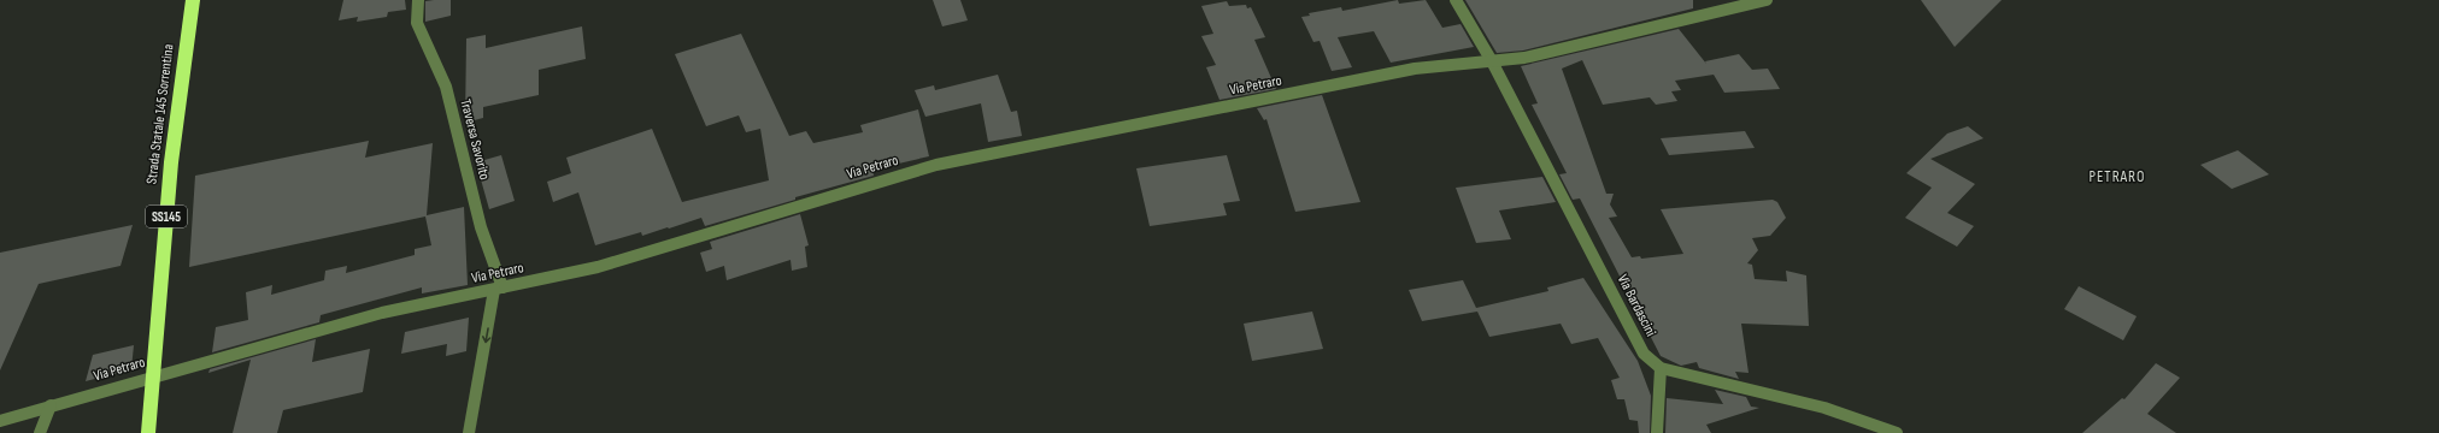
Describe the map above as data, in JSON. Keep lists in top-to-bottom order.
{
  "streets": {
    "highway": ["Strada Statale 145 Sorrentina", "SS145"],
    "street": ["Via Petraro", "Traversa Savorito", "Via Bardascini"]
  },
  "crossings": [
    ["Via Petraro", "Traversa Savorito"],
    ["Via Petraro", "Via Bardascini"]
  ],
  "districts": ["PETRARO"]
}
